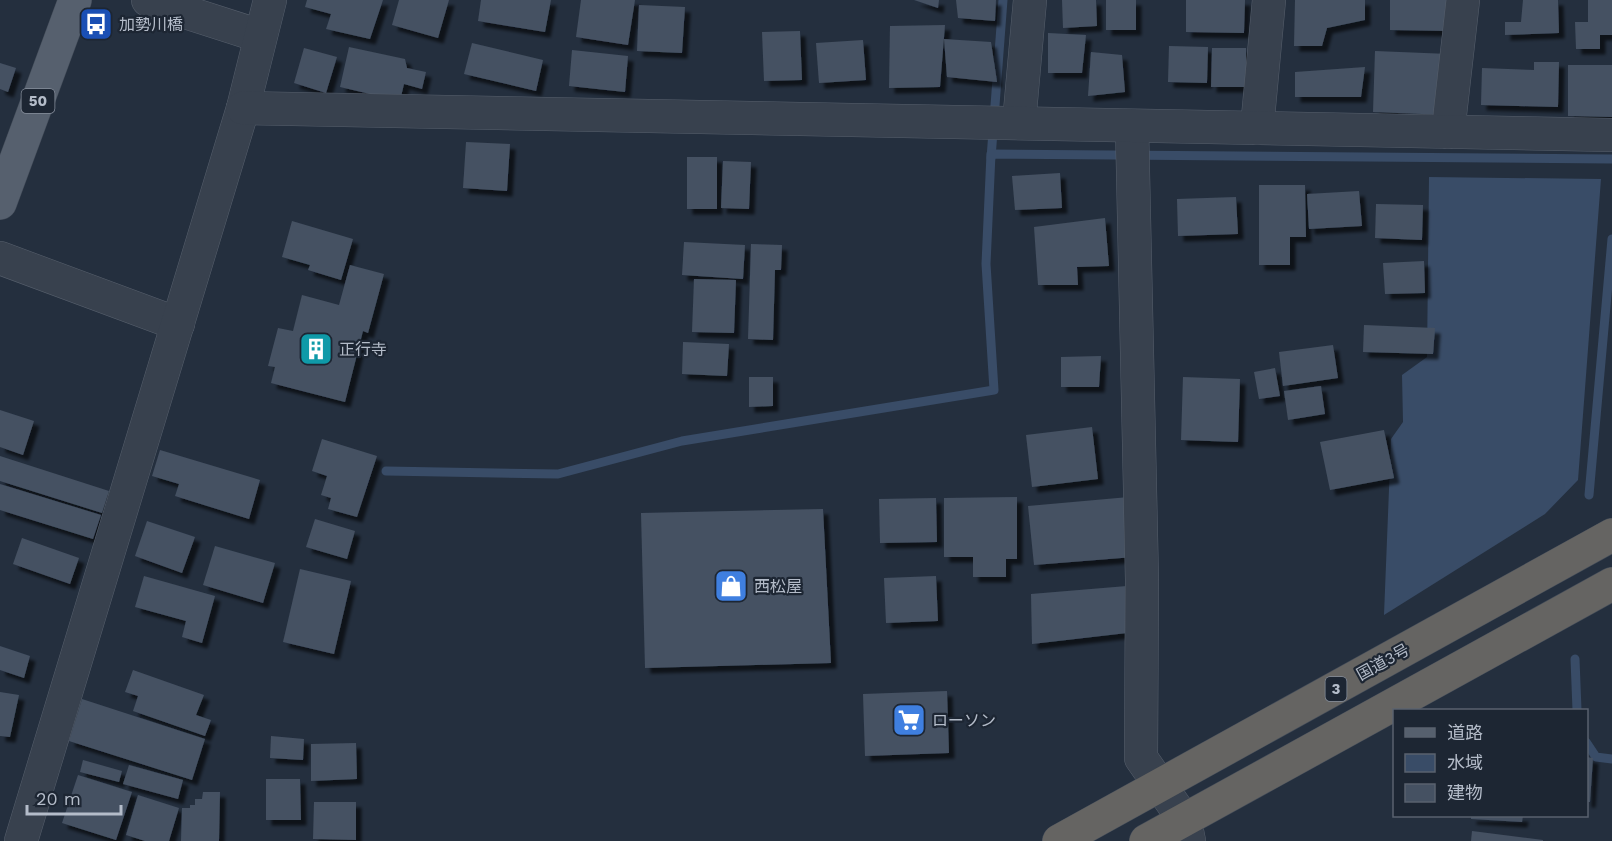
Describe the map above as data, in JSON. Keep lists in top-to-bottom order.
{
  "streets": {
    "highway": ["国道3号", "3"],
    "main road": ["50"]
  },
  "places": {
    "bus stop": ["加勢川橋"],
    "building": ["正行寺"],
    "shop": ["西松屋"],
    "supermarket": ["ローソン"]
  },
  "legend": ["道路", "水域", "建物"],
  "scale_bar": "20 m"
}
